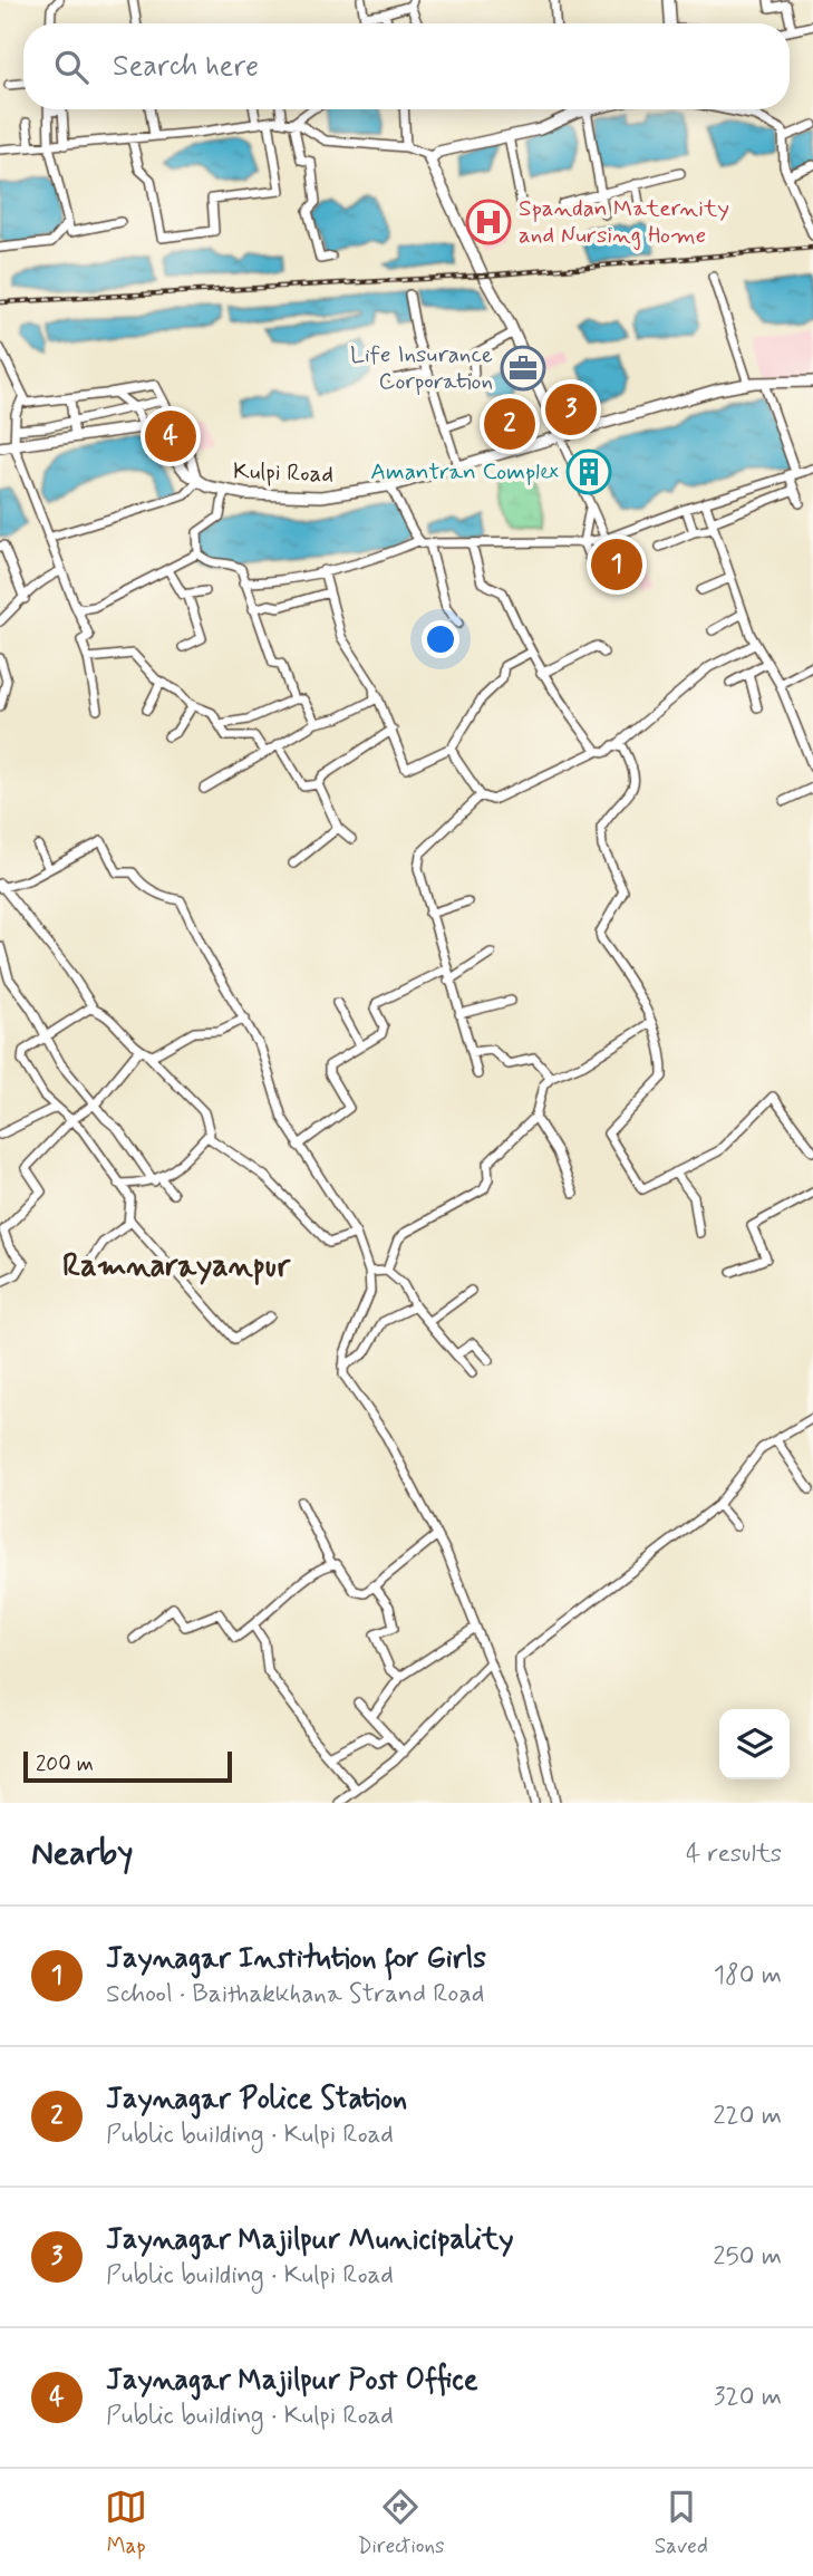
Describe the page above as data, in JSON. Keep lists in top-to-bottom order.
{
  "streets": {
    "main road": ["Kulpi Road"]
  },
  "districts": ["Ramnarayanpur"],
  "places": {
    "hospital": ["Spandan Maternity and Nursing Home"],
    "office": ["Life Insurance Corporation"],
    "building": ["Amantran Complex"]
  },
  "scale_bar": "200 m",
  "page": {
    "search": "Search here",
    "pins": [
      "3",
      "2",
      "4",
      "1"
    ],
    "scale": "200 m",
    "heading": ["Nearby", "4 results"],
    "list": [
      {
        "mark": "1",
        "name": "Jaynagar Institution for Girls",
        "note": "School · Baithakkhana Strand Road",
        "value": "180 m"
      },
      {
        "mark": "2",
        "name": "Jaynagar Police Station",
        "note": "Public building · Kulpi Road",
        "value": "220 m"
      },
      {
        "mark": "3",
        "name": "Jaynagar Majilpur Municipality",
        "note": "Public building · Kulpi Road",
        "value": "250 m"
      },
      {
        "mark": "4",
        "name": "Jaynagar Majilpur Post Office",
        "note": "Public building · Kulpi Road",
        "value": "320 m"
      }
    ],
    "nav": ["Map", "Directions", "Saved"]
  }
}
